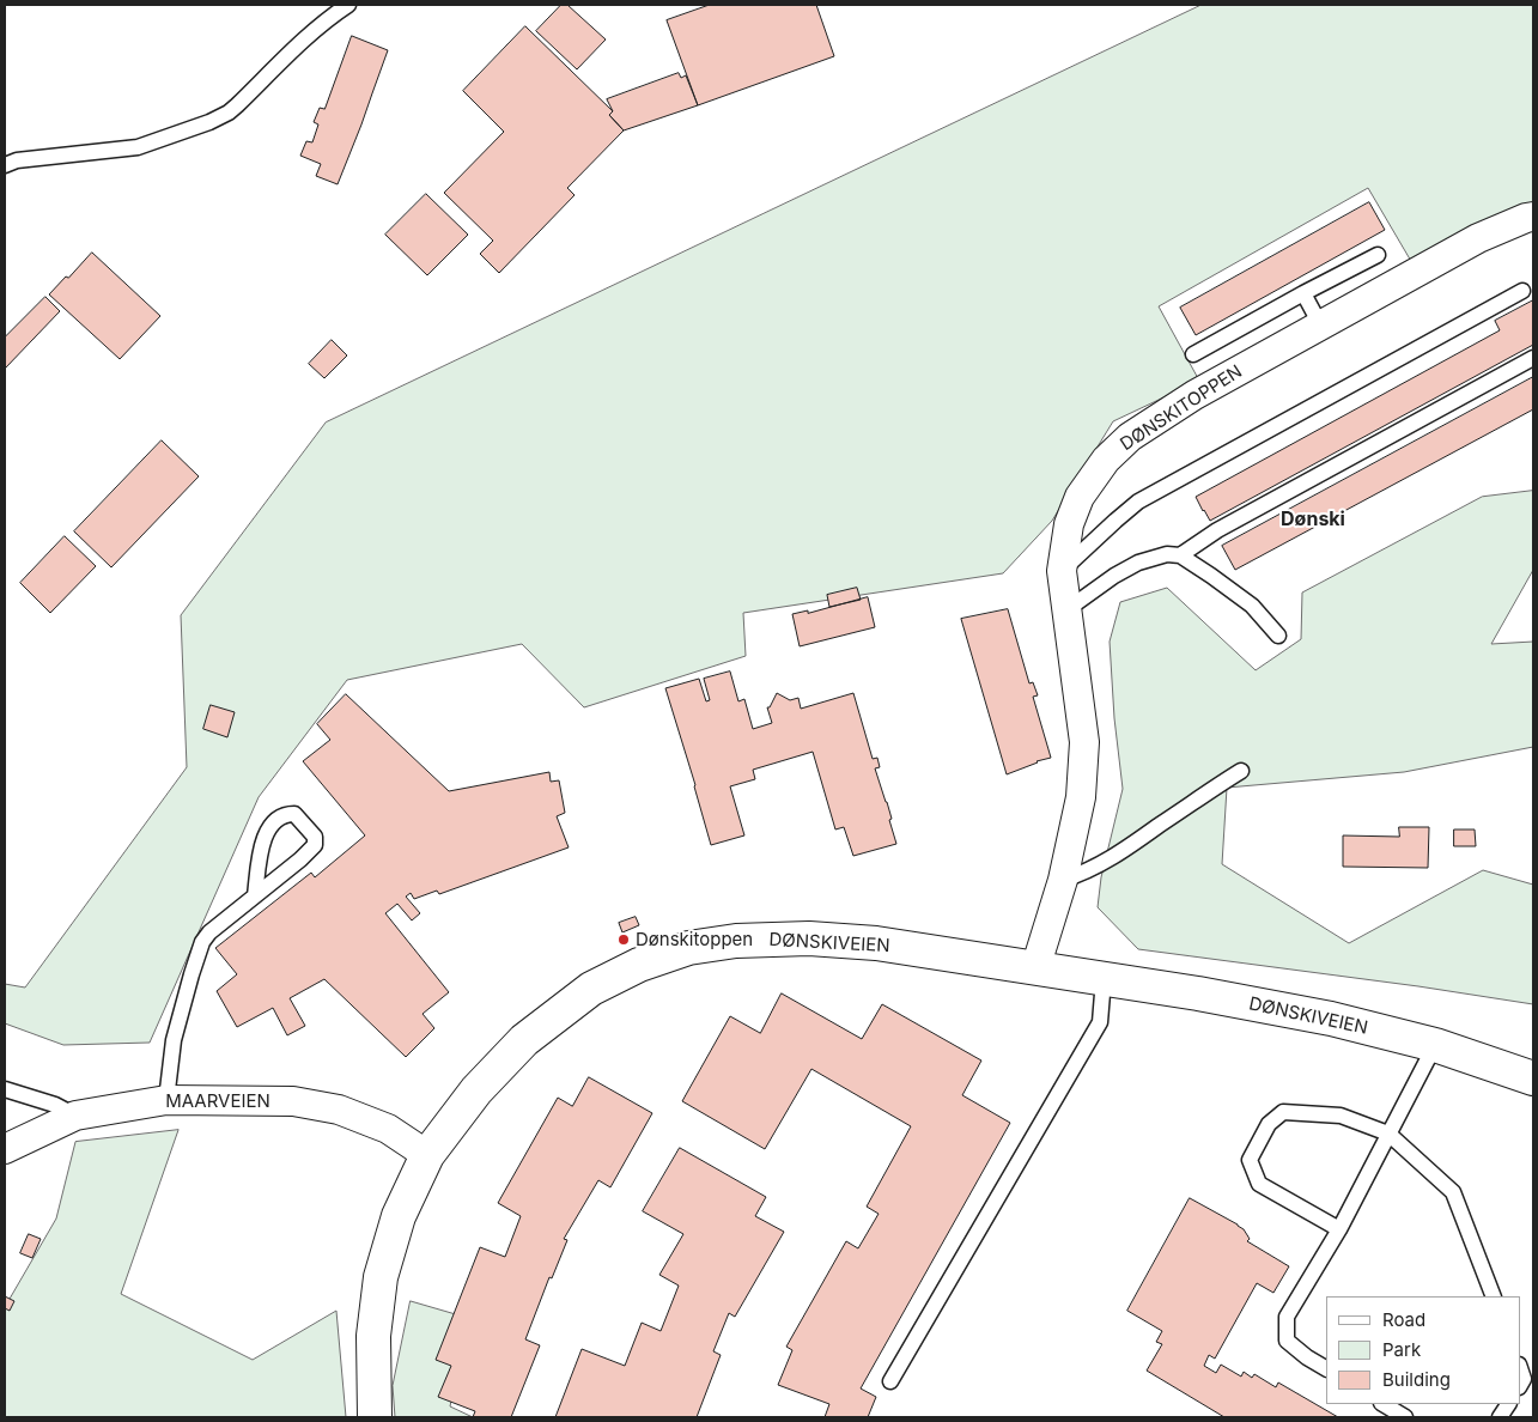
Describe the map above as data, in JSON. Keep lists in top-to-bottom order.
{
  "streets": {
    "street": ["DØNSKITOPPEN", "DØNSKIVEIEN", "MAARVEIEN"]
  },
  "crossings": [
    ["DØNSKITOPPEN", "DØNSKIVEIEN"],
    ["DØNSKIVEIEN", "MAARVEIEN"]
  ],
  "districts": ["Dønski"],
  "places": ["Dønskitoppen"],
  "legend": ["Road", "Park", "Building"]
}
